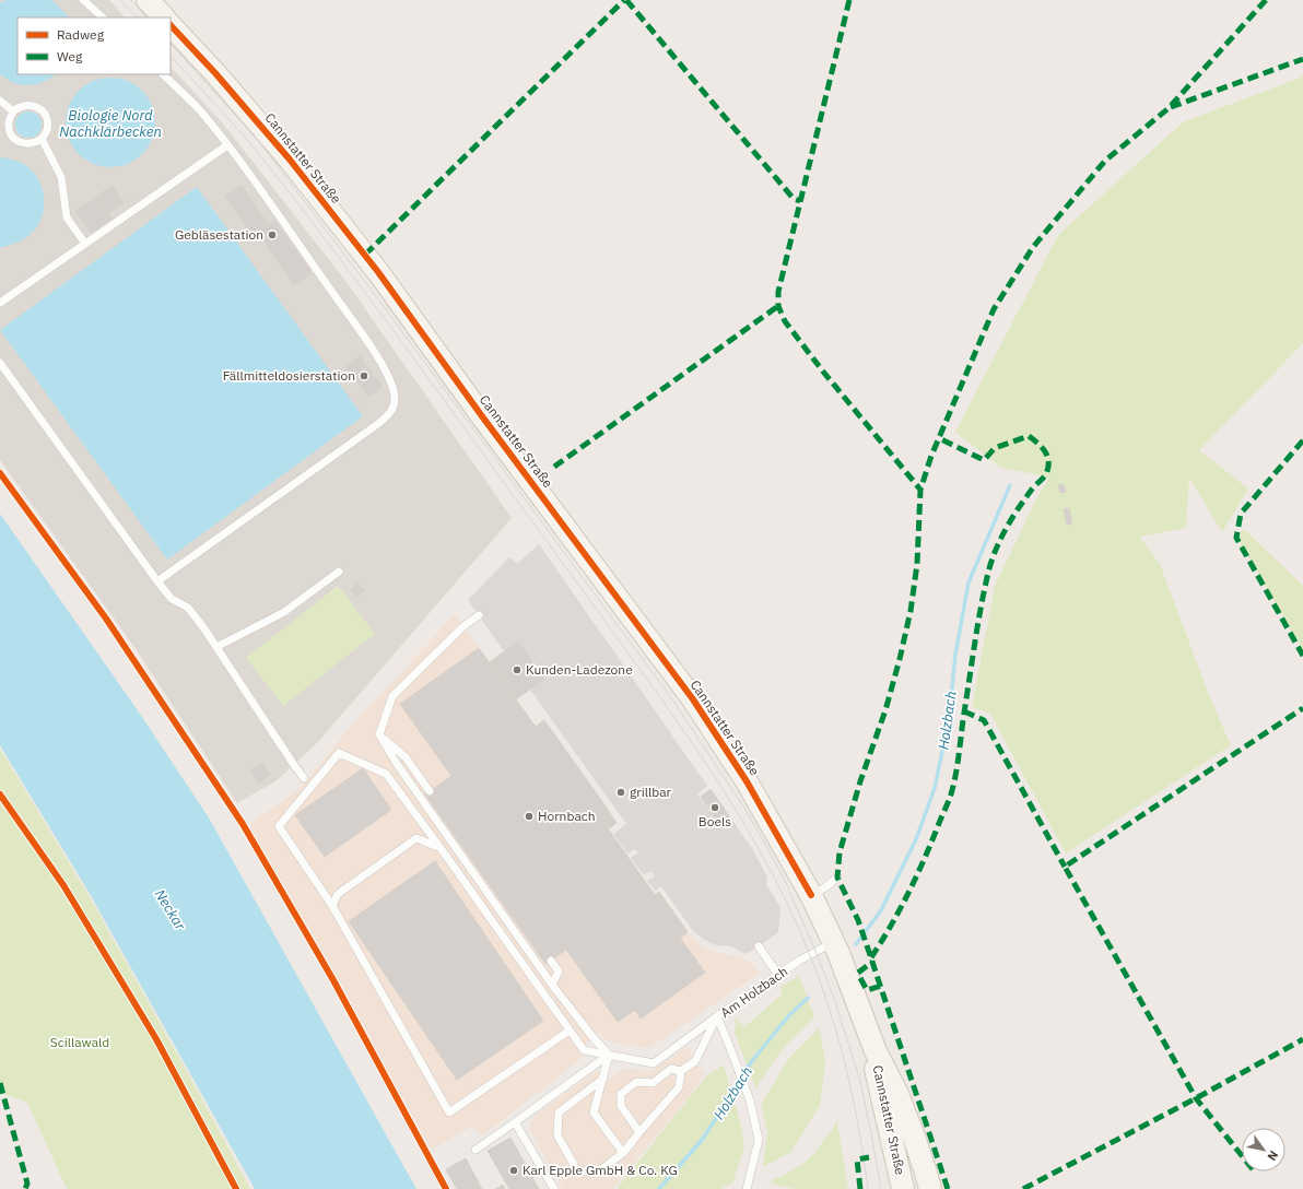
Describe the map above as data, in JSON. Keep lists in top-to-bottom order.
{
  "streets": {
    "main road": ["Cannstatter Straße"],
    "lane": ["Am Holzbach"]
  },
  "crossings": [
    ["Cannstatter Straße", "Am Holzbach"]
  ],
  "water": ["Biologie Nord Nachklärbecken", "Holzbach", "Neckar"],
  "parks": ["Scillawald"],
  "places": [
    "Gebläsestation",
    "Fällmitteldosierstation",
    "Kunden-Ladezone",
    "grillbar",
    "Boels",
    "Hornbach",
    "Karl Epple GmbH & Co. KG"
  ],
  "legend": ["Radweg", "Weg"],
  "north": "bottom right"
}
